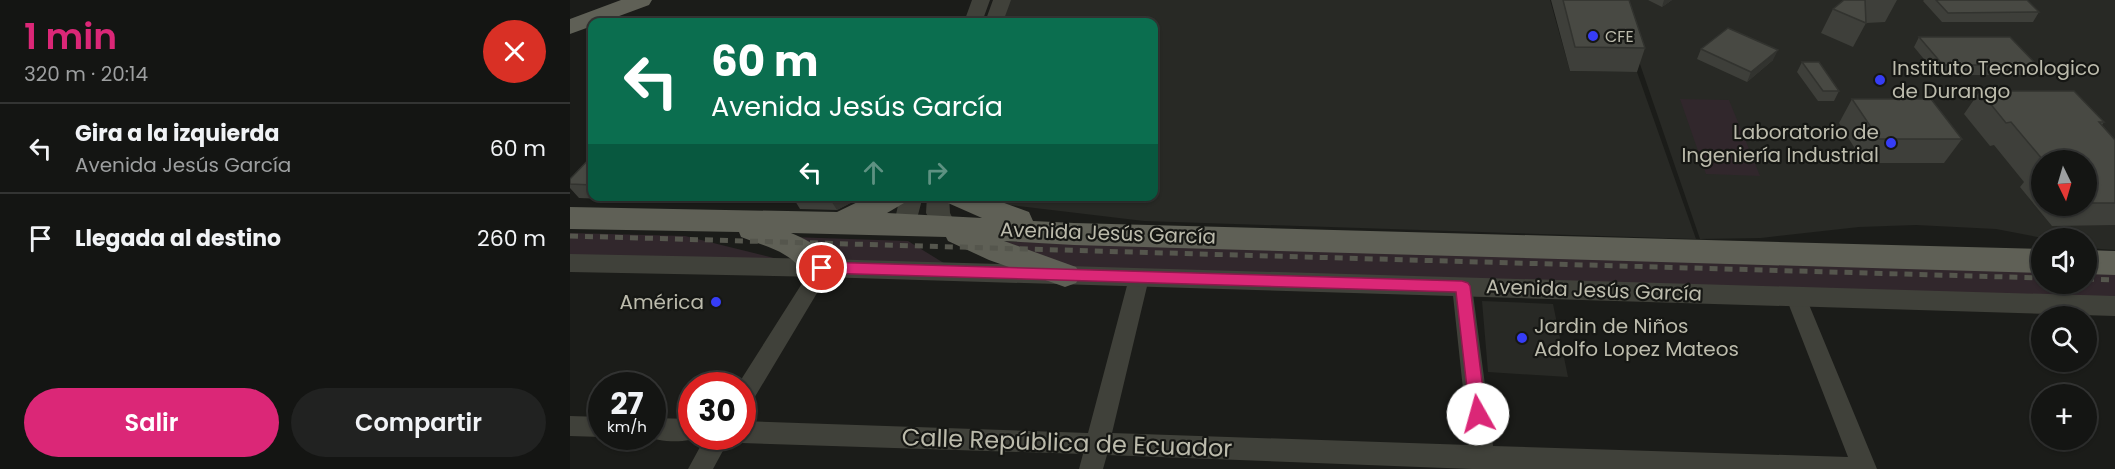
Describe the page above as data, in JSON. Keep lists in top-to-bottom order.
{
  "streets": {
    "main road": ["Avenida Jesús García"],
    "street": ["Calle República de Ecuador"]
  },
  "places": [
    "CFE",
    "Instituto Tecnologico de Durango",
    "Laboratorio de Ingeniería Industrial",
    "América",
    "Jardin de Niños Adolfo Lopez Mateos"
  ],
  "north": "bottom",
  "page": {
    "heading": ["1 min", "320 m · 20:14"],
    "turn": ["60 m", "Avenida Jesús García"],
    "list": [
      {
        "name": "Gira a la izquierda",
        "note": "Avenida Jesús García",
        "value": "60 m"
      },
      {
        "name": "Llegada al destino",
        "value": "260 m"
      }
    ],
    "map_buttons": "+",
    "speed": "27 km/h",
    "limit": "30",
    "buttons": ["Salir", "Compartir"]
  }
}
